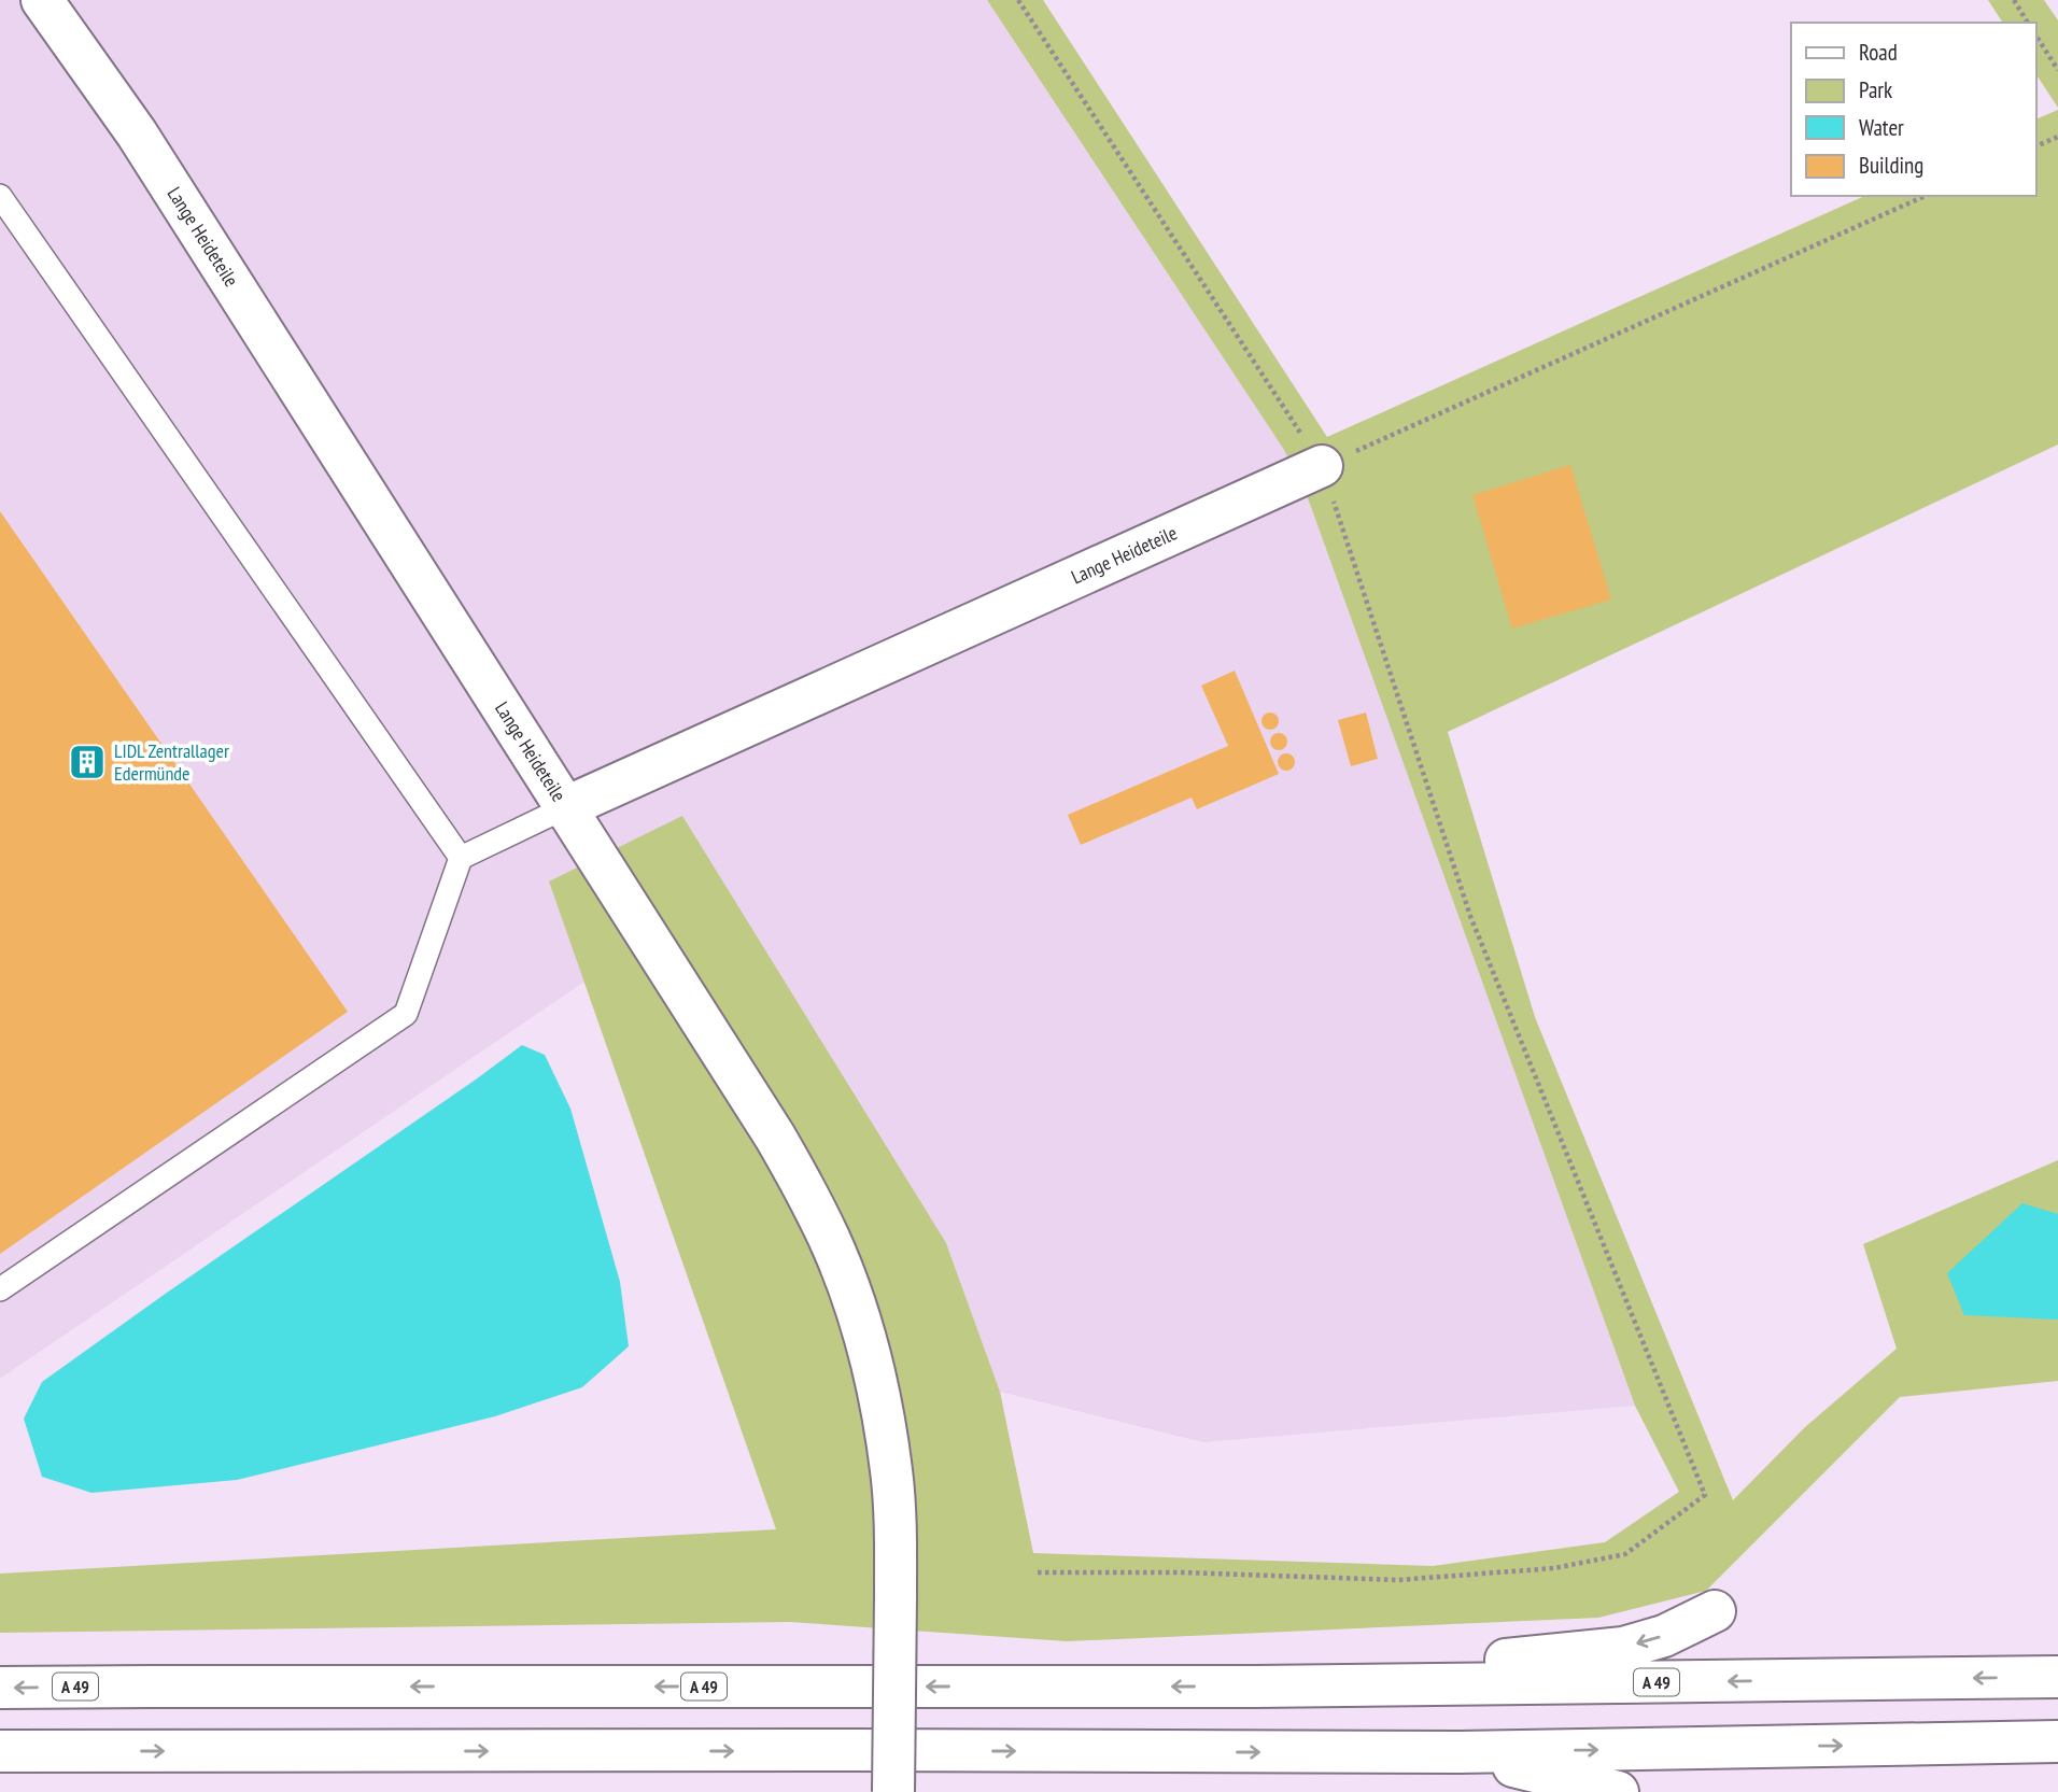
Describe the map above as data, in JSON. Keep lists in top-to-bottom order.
{
  "streets": {
    "main road": ["Lange Heideteile", "A 49"]
  },
  "places": {
    "building": ["LIDL Zentrallager Edermünde"]
  },
  "legend": [
    "Road",
    "Park",
    "Water",
    "Building"
  ]
}
